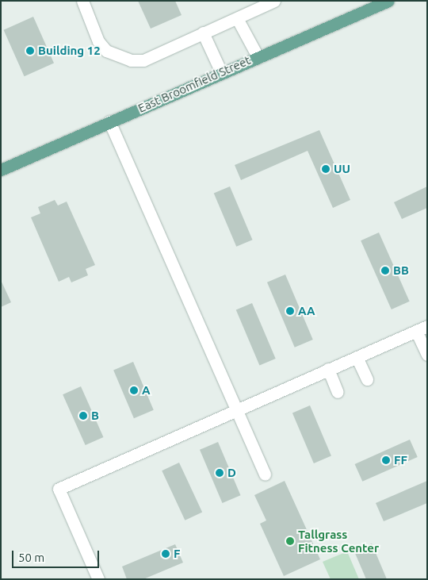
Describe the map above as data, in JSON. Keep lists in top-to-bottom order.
{
  "streets": {
    "main road": ["East Broomfield Street"]
  },
  "places": [
    "Building 12",
    "UU",
    "BB",
    "AA",
    "A",
    "B",
    "FF",
    "D",
    "Tallgrass Fitness Center",
    "F"
  ],
  "scale_bar": "50 m"
}
